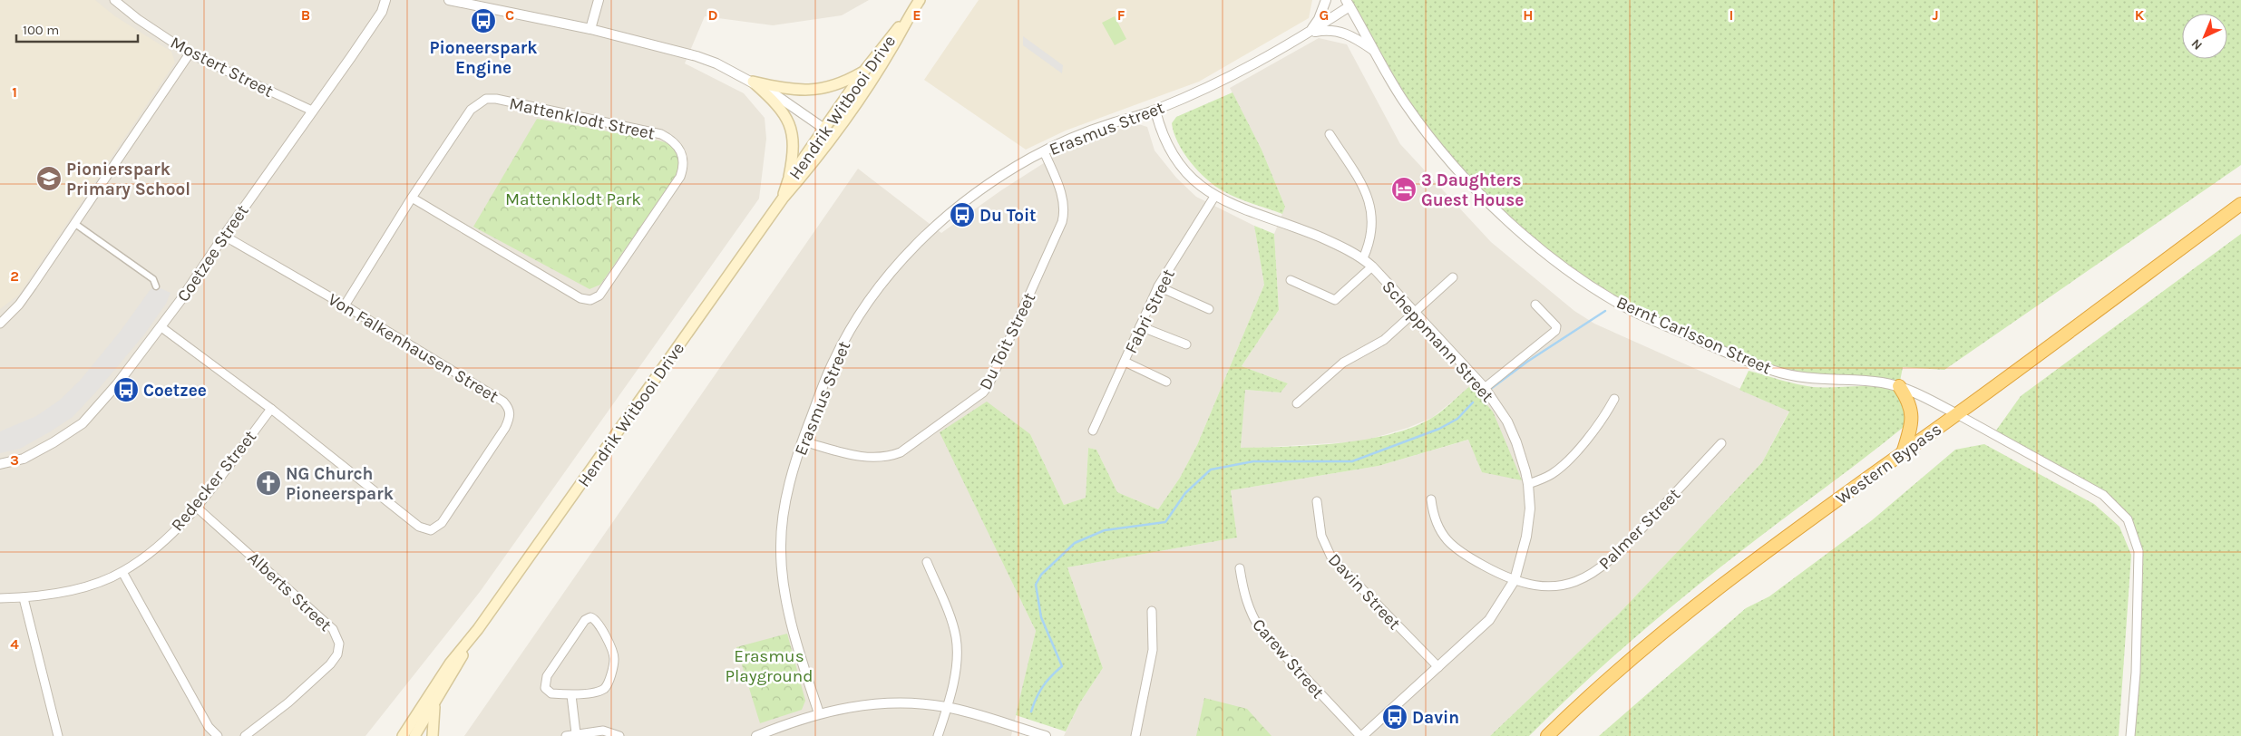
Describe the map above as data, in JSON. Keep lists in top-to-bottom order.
{
  "streets": {
    "highway": ["Western Bypass"],
    "main road": ["Hendrik Witbooi Drive"],
    "street": [
      "Mostert Street",
      "Mattenklodt Street",
      "Erasmus Street",
      "Coetzee Street",
      "Fabri Street",
      "Bernt Carlsson Street",
      "Du Toit Street",
      "Scheppmann Street",
      "Von Falkenhausen Street",
      "Redecker Street",
      "Palmer Street",
      "Alberts Street",
      "Davin Street",
      "Carew Street"
    ]
  },
  "crossings": [
    ["Mostert Street", "Coetzee Street"],
    ["Mattenklodt Street", "Von Falkenhausen Street"],
    ["Erasmus Street", "Bernt Carlsson Street"],
    ["Erasmus Street", "Du Toit Street"],
    ["Erasmus Street", "Scheppmann Street"],
    ["Coetzee Street", "Von Falkenhausen Street"],
    ["Fabri Street", "Scheppmann Street"],
    ["Bernt Carlsson Street", "Western Bypass"],
    ["Scheppmann Street", "Palmer Street"],
    ["Scheppmann Street", "Davin Street"],
    ["Scheppmann Street", "Carew Street"],
    ["Von Falkenhausen Street", "Redecker Street"],
    ["Redecker Street", "Alberts Street"]
  ],
  "parks": ["Mattenklodt Park", "Erasmus Playground"],
  "places": {
    "bus stop": [
      "Pioneerspark Engine",
      "Du Toit",
      "Coetzee",
      "Davin"
    ],
    "school or university": ["Pionierspark Primary School"],
    "hotel": ["3 Daughters Guest House"],
    "church": ["NG Church Pioneerspark"]
  },
  "scale_bar": "100 m",
  "north": "bottom left",
  "grid": {
    "columns": [
      "B",
      "C",
      "D",
      "E",
      "F",
      "G",
      "H",
      "I",
      "J",
      "K"
    ],
    "rows": [
      "1",
      "2",
      "3",
      "4"
    ]
  }
}
